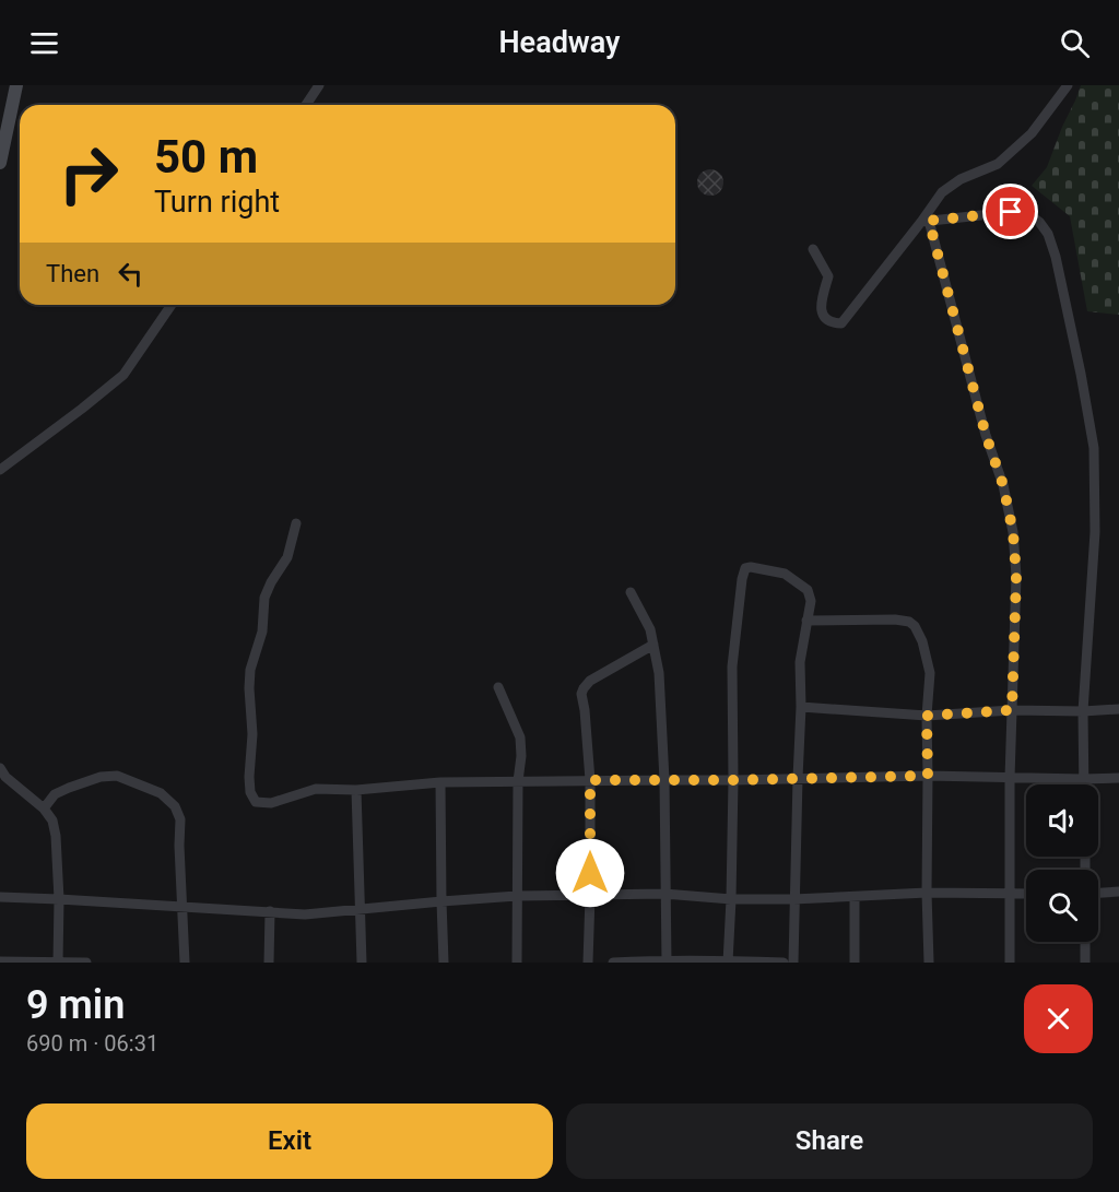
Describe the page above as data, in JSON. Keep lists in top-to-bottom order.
{
  "page": {
    "header": "Headway",
    "turn": ["50 m", "Turn right"],
    "then": "Then",
    "heading": ["9 min", "690 m · 06:31"],
    "buttons": ["Exit", "Share"]
  }
}
